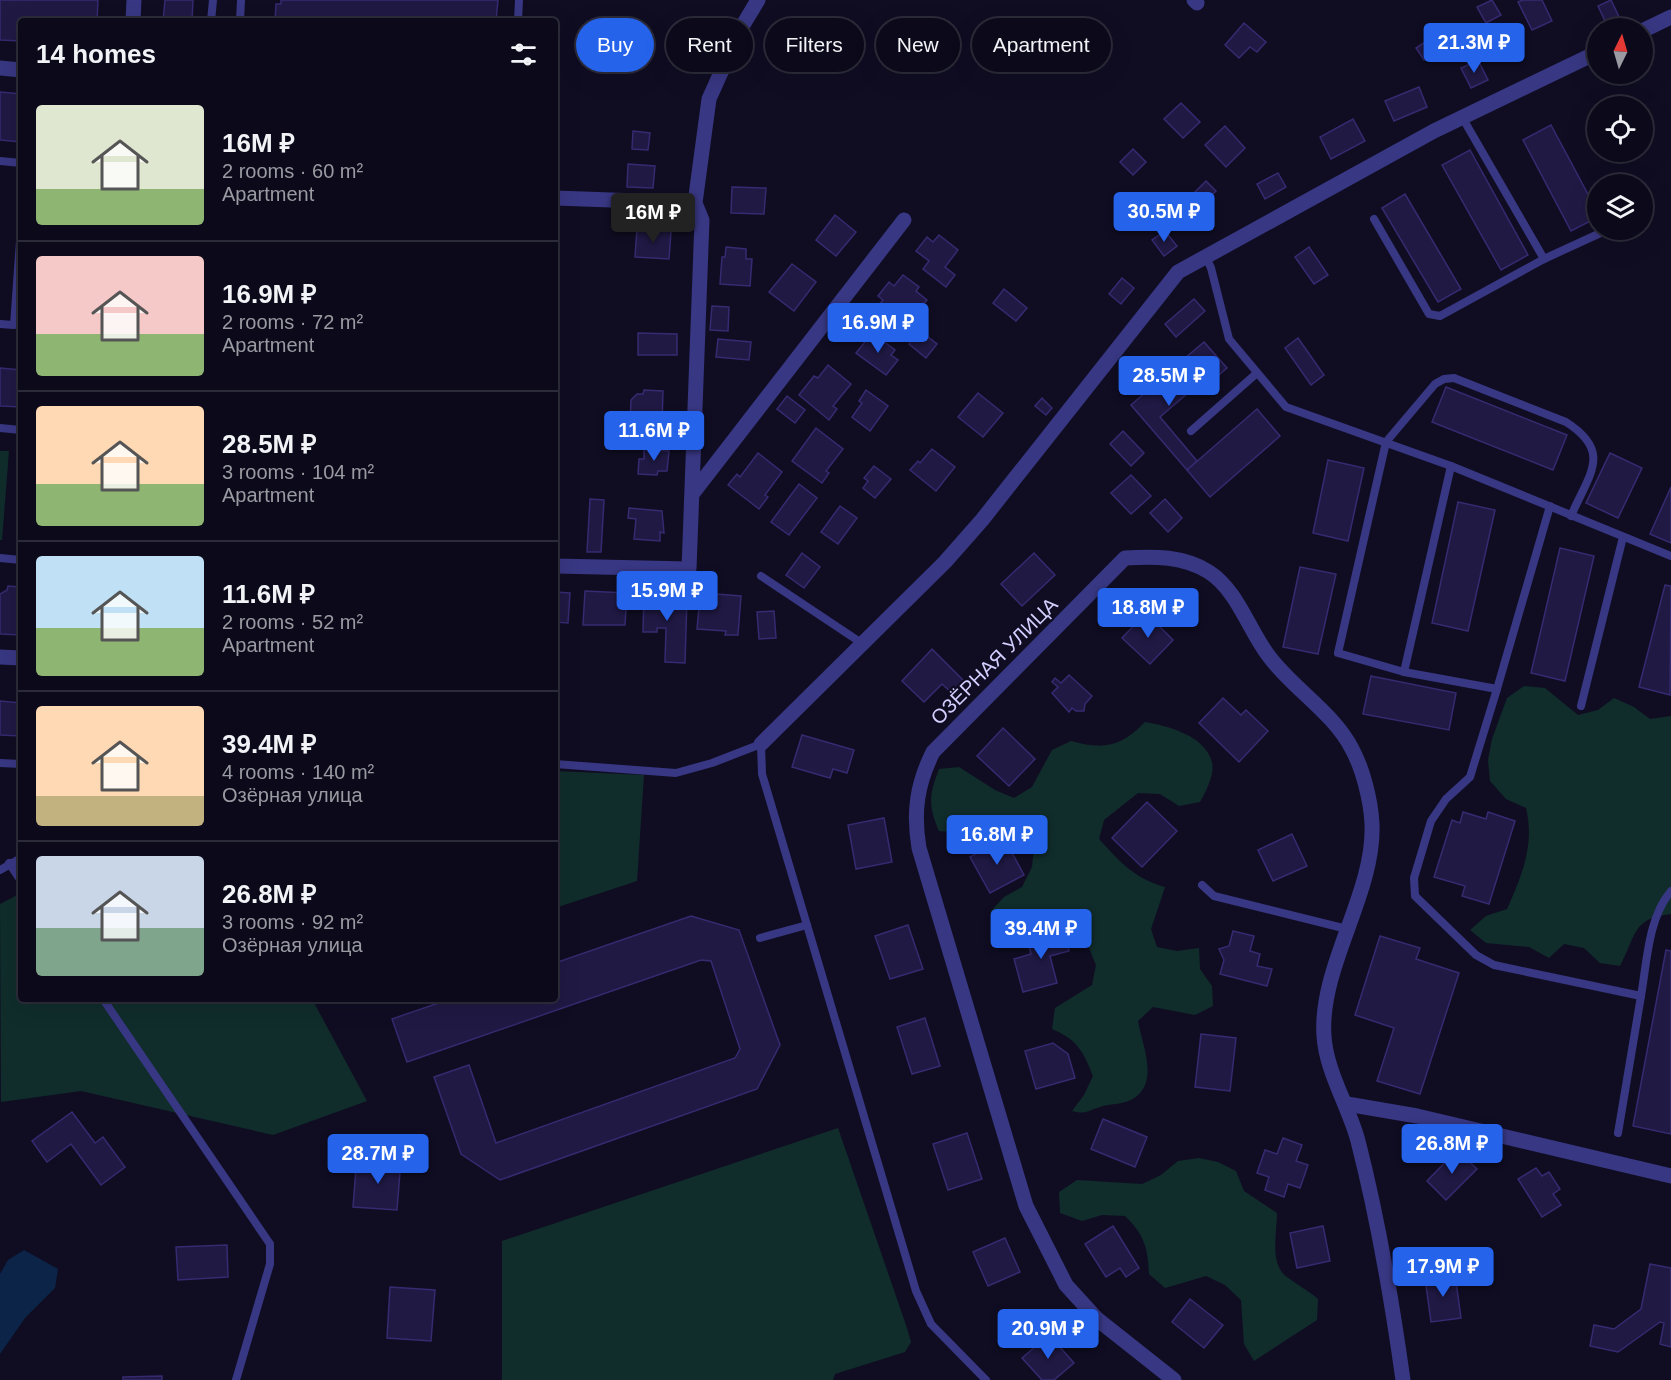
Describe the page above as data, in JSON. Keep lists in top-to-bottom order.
{
  "streets": {
    "street": ["ОЗЁРНАЯ УЛИЦА"]
  },
  "north": "top",
  "page": {
    "chip": [
      "Buy",
      "Rent",
      "Filters",
      "New",
      "Apartment"
    ],
    "heading": "14 homes",
    "price": [
      "21.3M ₽",
      "30.5M ₽",
      "16M ₽",
      "16.9M ₽",
      "28.5M ₽",
      "11.6M ₽",
      "15.9M ₽",
      "18.8M ₽",
      "16.8M ₽",
      "39.4M ₽",
      "26.8M ₽",
      "28.7M ₽",
      "17.9M ₽",
      "20.9M ₽"
    ],
    "list": [
      {
        "name": "16M ₽",
        "note": "2 rooms · 60 m² · Apartment"
      },
      {
        "name": "16.9M ₽",
        "note": "2 rooms · 72 m² · Apartment"
      },
      {
        "name": "28.5M ₽",
        "note": "3 rooms · 104 m² · Apartment"
      },
      {
        "name": "11.6M ₽",
        "note": "2 rooms · 52 m² · Apartment"
      },
      {
        "name": "39.4M ₽",
        "note": "4 rooms · 140 m² · Озёрная улица"
      },
      {
        "name": "26.8M ₽",
        "note": "3 rooms · 92 m² · Озёрная улица"
      }
    ]
  }
}
